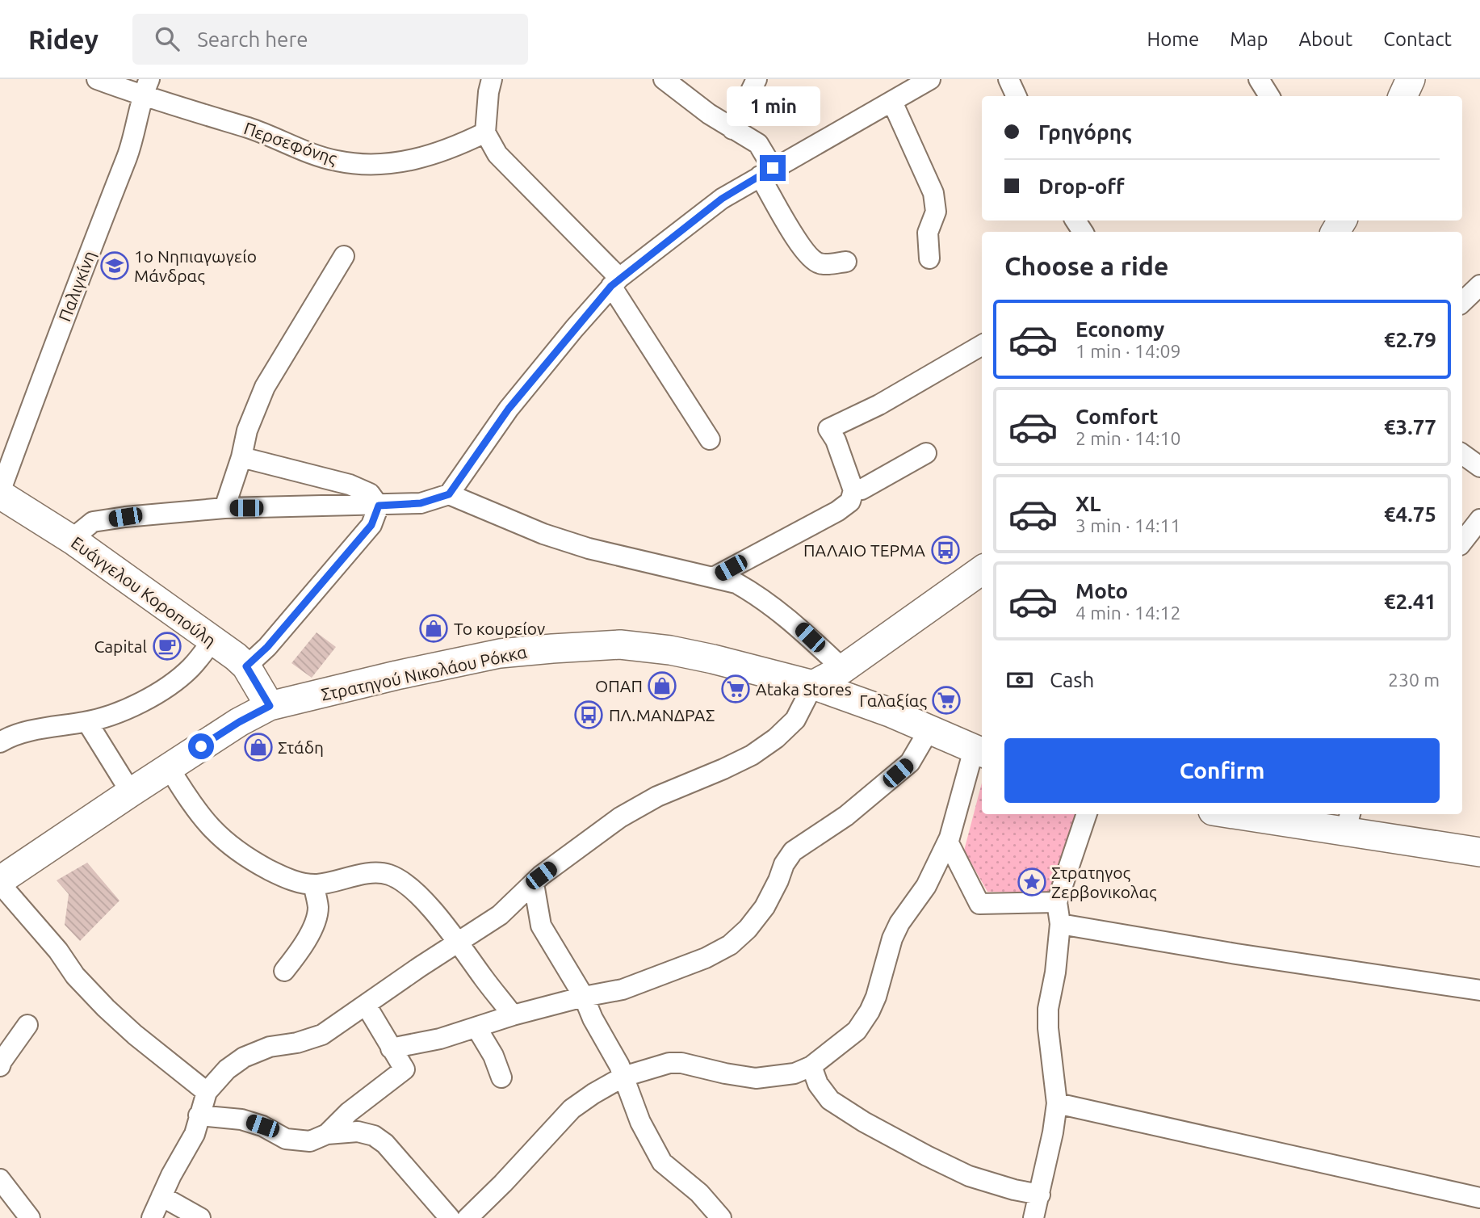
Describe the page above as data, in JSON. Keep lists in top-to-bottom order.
{
  "streets": {
    "main road": ["Ευάγγελου Κοροπούλη", "Στρατηγού Νικολάου Ρόκκα"],
    "street": ["Περσεφόνης", "Παλιγκίνη"]
  },
  "crossings": [
    ["Περσεφόνης", "Παλιγκίνη"],
    ["Παλιγκίνη", "Ευάγγελου Κοροπούλη"],
    ["Ευάγγελου Κοροπούλη", "Στρατηγού Νικολάου Ρόκκα"]
  ],
  "places": {
    "school or university": ["1ο Νηπιαγωγείο Μάνδρας"],
    "bus stop": ["ΠΑΛΑΙΟ ΤΕΡΜΑ", "ΠΛ.ΜΑΝΔΡΑΣ"],
    "shop": ["Το κουρείον", "ΟΠΑΠ", "Στάδη"],
    "cafe": ["Capital"],
    "supermarket": ["Ataka Stores", "Γαλαξίας"],
    "place": ["Στρατηγος Ζερβονικολας"]
  },
  "page": {
    "header": "Ridey",
    "search": "Search here",
    "nav": [
      "Home",
      "Map",
      "About",
      "Contact"
    ],
    "bubble": "1 min",
    "banner": ["Γρηγόρης", "Drop-off"],
    "heading": "Choose a ride",
    "list": [
      {
        "name": "Economy",
        "note": "1 min · 14:09",
        "value": "€2.79"
      },
      {
        "name": "Comfort",
        "note": "2 min · 14:10",
        "value": "€3.77"
      },
      {
        "name": "XL",
        "note": "3 min · 14:11",
        "value": "€4.75"
      },
      {
        "name": "Moto",
        "note": "4 min · 14:12",
        "value": "€2.41"
      }
    ],
    "pay": ["Cash", "230 m"],
    "buttons": "Confirm"
  }
}
